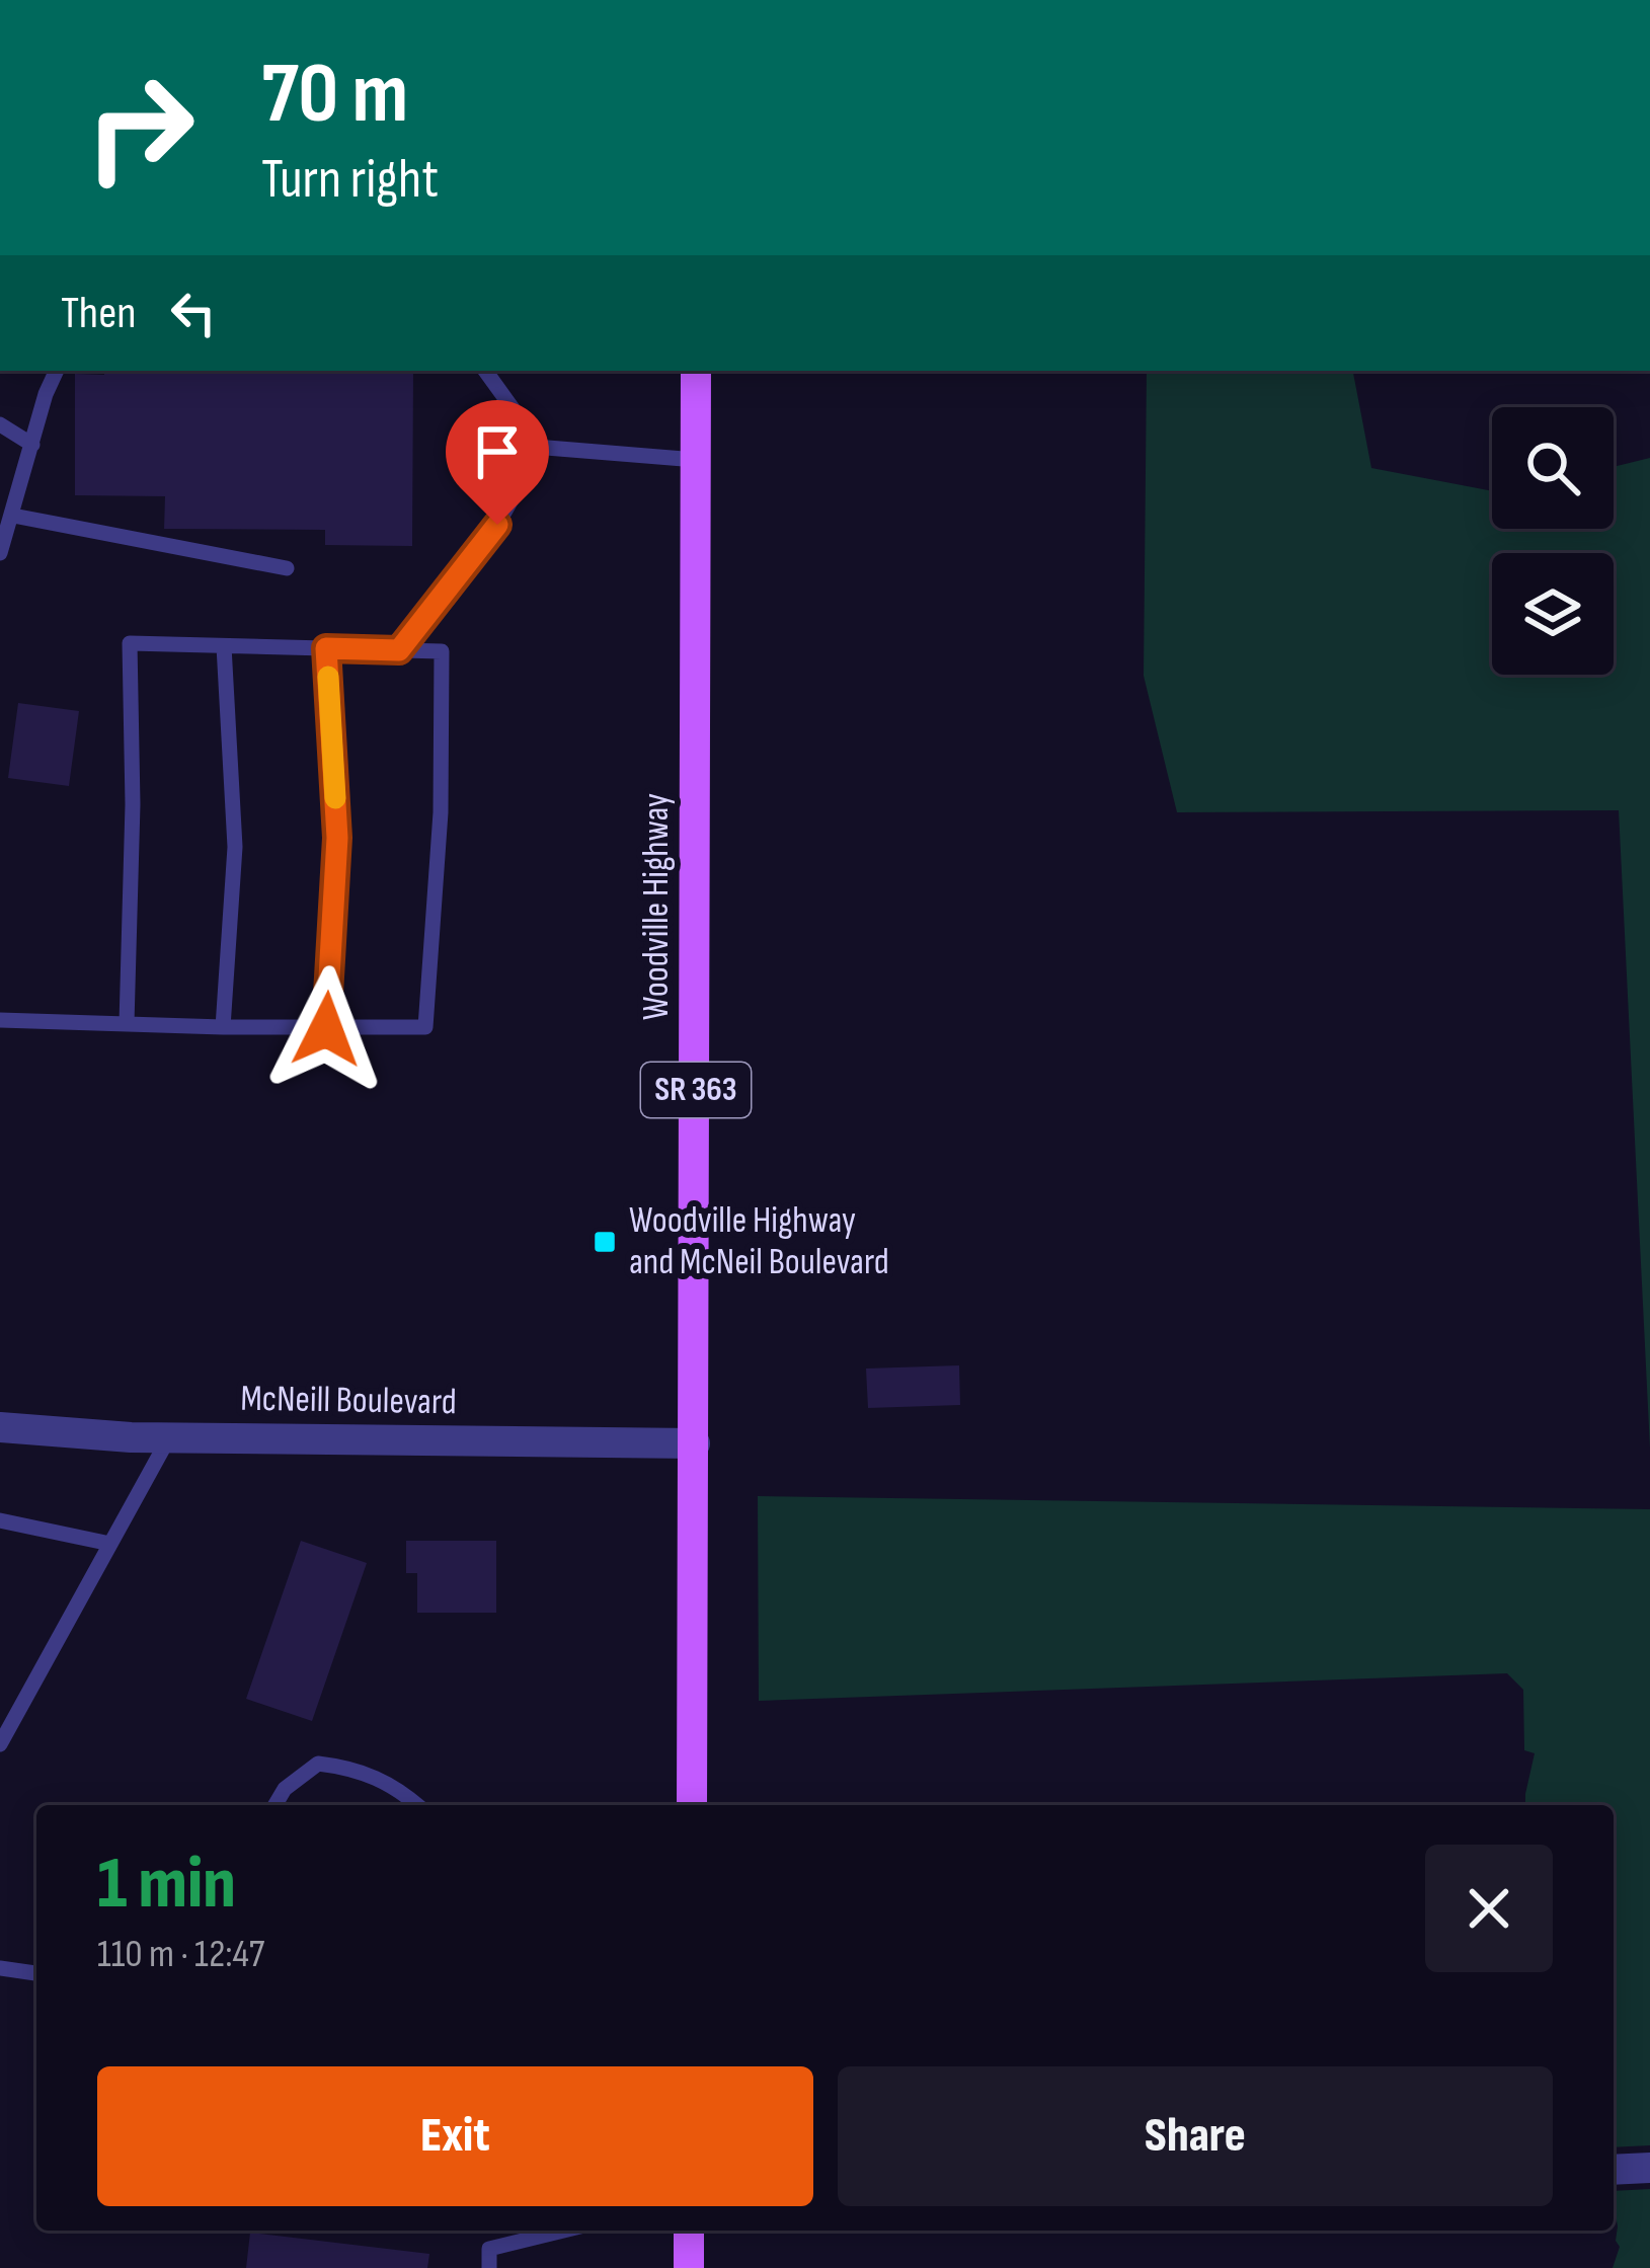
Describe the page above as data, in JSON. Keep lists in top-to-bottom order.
{
  "streets": {
    "main road": ["Woodville Highway", "SR 363"],
    "street": ["McNeill Boulevard"]
  },
  "crossings": [
    ["Woodville Highway", "McNeill Boulevard"]
  ],
  "places": {
    "transit": ["Woodville Highway and McNeil Boulevard"]
  },
  "page": {
    "turn": ["70 m", "Turn right"],
    "then": "Then",
    "heading": ["1 min", "110 m · 12:47"],
    "buttons": ["Exit", "Share"]
  }
}
